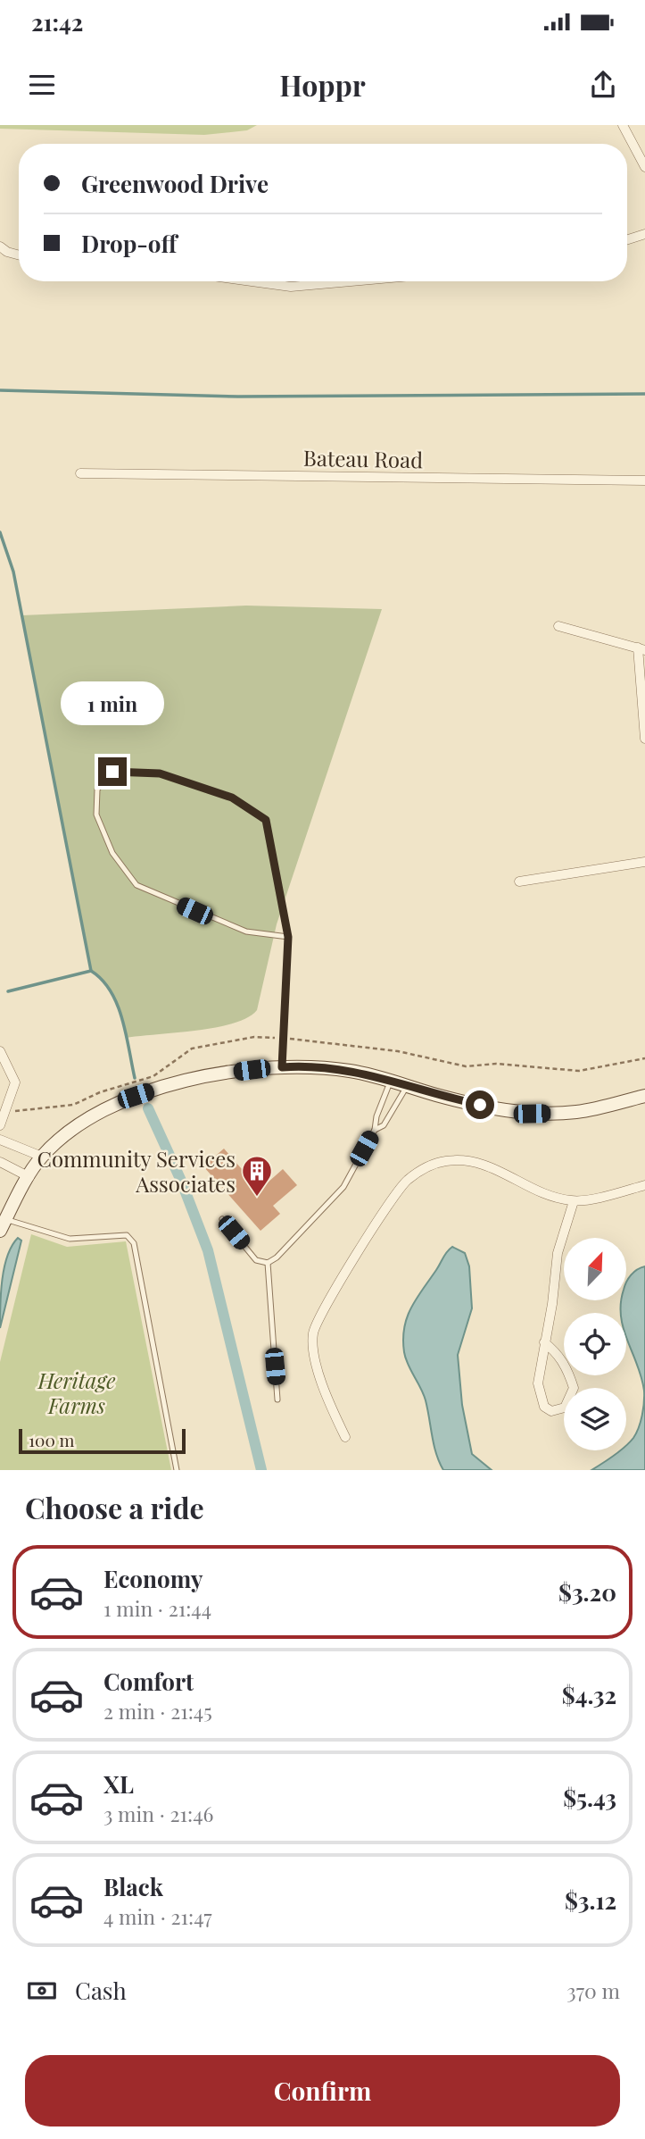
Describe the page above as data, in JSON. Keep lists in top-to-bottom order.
{
  "streets": {
    "street": ["Bateau Road"]
  },
  "parks": ["Heritage Farms"],
  "places": {
    "building": ["Community Services Associates"]
  },
  "scale_bar": "100 m",
  "north": "top right",
  "page": {
    "status": "21:42",
    "header": "Hoppr",
    "banner": ["Greenwood Drive", "Drop-off"],
    "bubble": "1 min",
    "scale": "100 m",
    "heading": "Choose a ride",
    "list": [
      {
        "name": "Economy",
        "note": "1 min · 21:44",
        "value": "$3.20"
      },
      {
        "name": "Comfort",
        "note": "2 min · 21:45",
        "value": "$4.32"
      },
      {
        "name": "XL",
        "note": "3 min · 21:46",
        "value": "$5.43"
      },
      {
        "name": "Black",
        "note": "4 min · 21:47",
        "value": "$3.12"
      }
    ],
    "pay": ["Cash", "370 m"],
    "buttons": "Confirm"
  }
}
